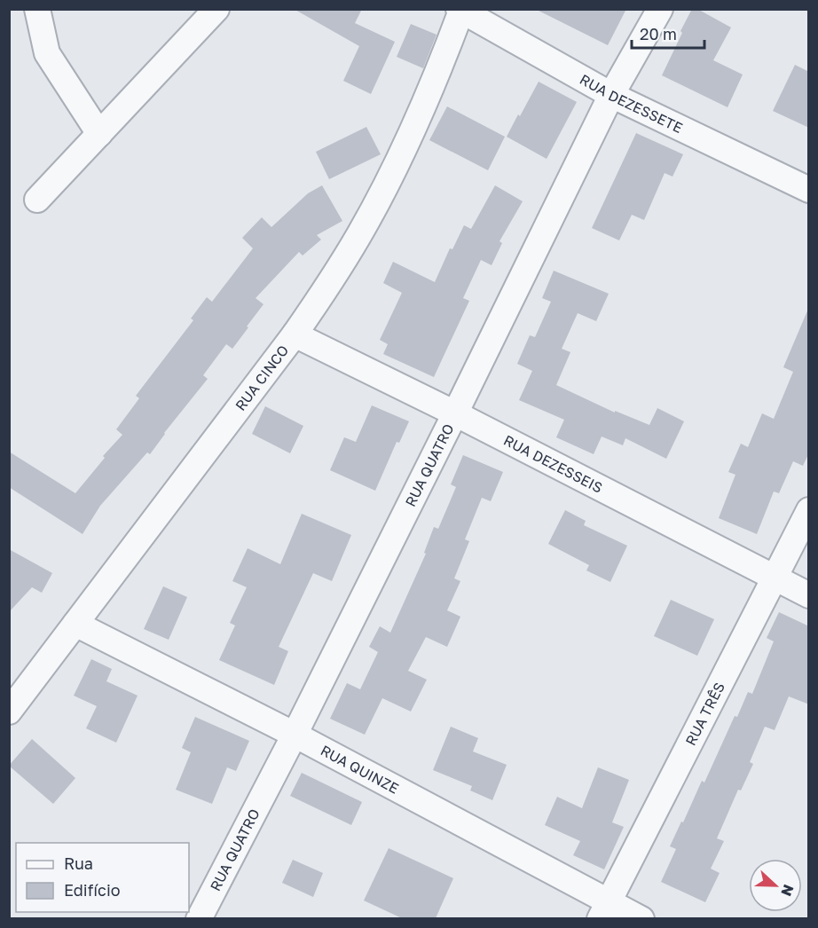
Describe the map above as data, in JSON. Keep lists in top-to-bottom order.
{
  "streets": {
    "street": [
      "RUA DEZESSETE",
      "RUA CINCO",
      "RUA DEZESSEIS",
      "RUA QUATRO",
      "RUA TRÊS",
      "RUA QUINZE"
    ]
  },
  "crossings": [
    ["RUA DEZESSETE", "RUA CINCO"],
    ["RUA DEZESSETE", "RUA QUATRO"],
    ["RUA CINCO", "RUA DEZESSEIS"],
    ["RUA CINCO", "RUA QUINZE"],
    ["RUA DEZESSEIS", "RUA QUATRO"],
    ["RUA DEZESSEIS", "RUA TRÊS"],
    ["RUA QUATRO", "RUA QUINZE"],
    ["RUA TRÊS", "RUA QUINZE"]
  ],
  "legend": ["Rua", "Edifício"],
  "scale_bar": "20 m",
  "north": "right"
}
